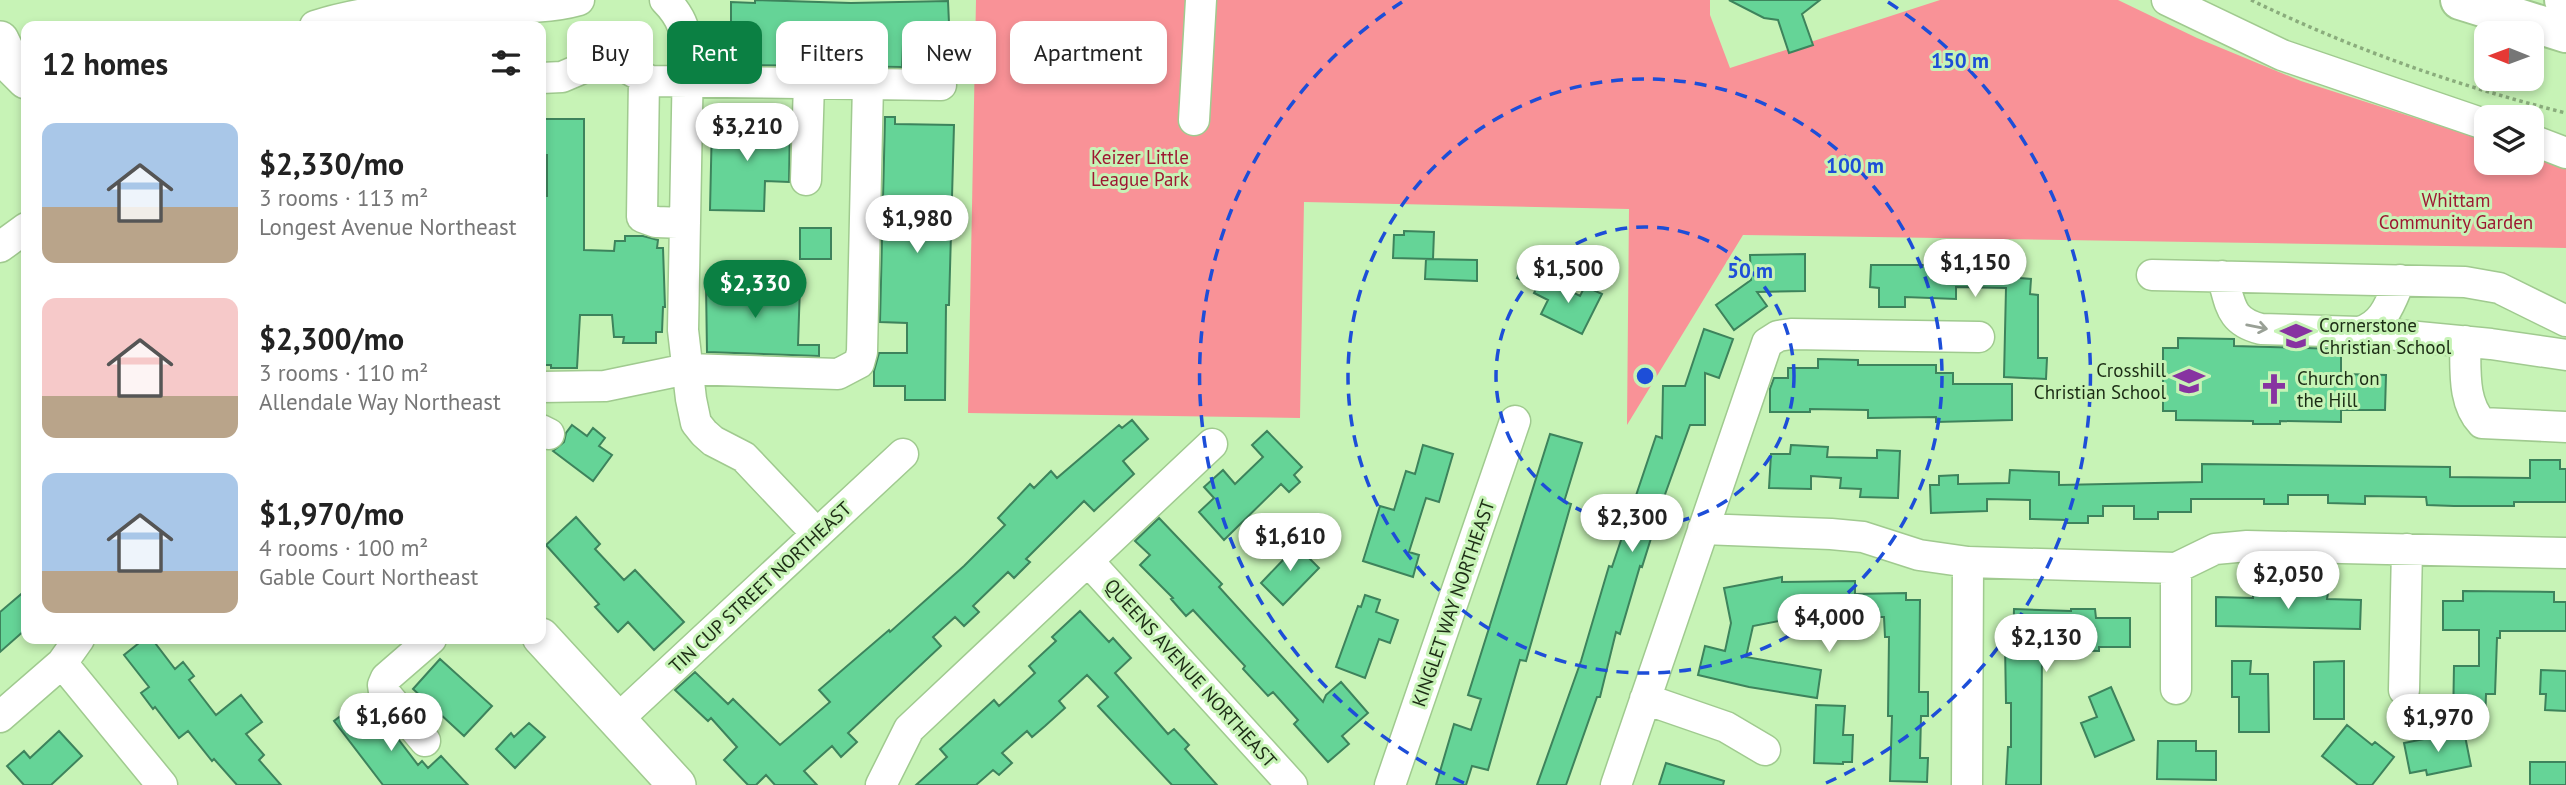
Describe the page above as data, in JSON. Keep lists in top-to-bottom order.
{
  "streets": {
    "street": ["TIN CUP STREET NORTHEAST", "KINGLET WAY NORTHEAST", "QUEENS AVENUE NORTHEAST"]
  },
  "parks": ["Keizer Little League Park", "Whittam Community Garden"],
  "places": {
    "school or university": ["Cornerstone Christian School", "Crosshill Christian School"],
    "church": ["Church on the Hill"]
  },
  "north": "left",
  "page": {
    "chip": [
      "Buy",
      "Rent",
      "Filters",
      "New",
      "Apartment"
    ],
    "heading": "12 homes",
    "price": [
      "$3,210",
      "$1,980",
      "$1,150",
      "$1,500",
      "$2,330",
      "$2,300",
      "$1,610",
      "$2,050",
      "$4,000",
      "$2,130",
      "$1,660",
      "$1,970"
    ],
    "list": [
      {
        "name": "$2,330/mo",
        "note": "3 rooms · 113 m² · Longest Avenue Northeast"
      },
      {
        "name": "$2,300/mo",
        "note": "3 rooms · 110 m² · Allendale Way Northeast"
      },
      {
        "name": "$1,970/mo",
        "note": "4 rooms · 100 m² · Gable Court Northeast"
      }
    ]
  },
  "rings": ["150 m", "100 m", "50 m"]
}
